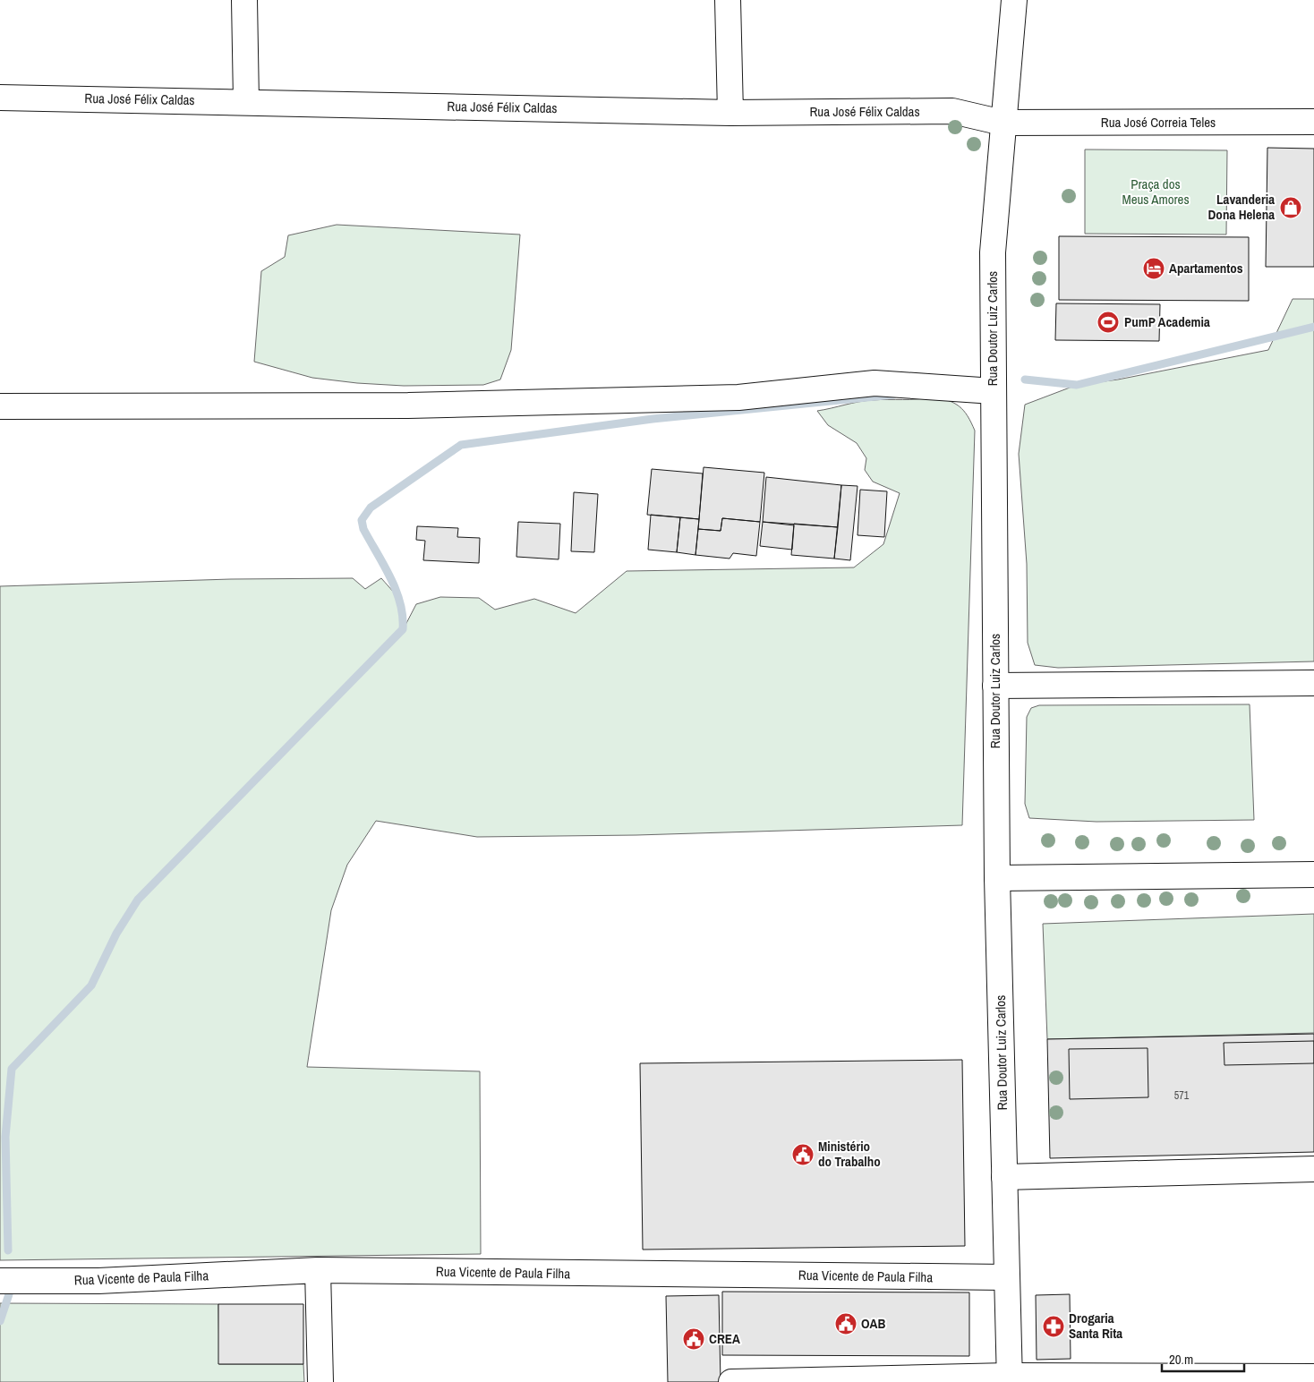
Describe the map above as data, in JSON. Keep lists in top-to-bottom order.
{
  "streets": {
    "street": [
      "Rua José Félix Caldas",
      "Rua José Correia Teles",
      "Rua Doutor Luiz Carlos",
      "Rua Vicente de Paula Filha"
    ]
  },
  "crossings": [
    ["Rua José Félix Caldas", "Rua José Correia Teles"],
    ["Rua José Félix Caldas", "Rua Doutor Luiz Carlos"],
    ["Rua José Correia Teles", "Rua Doutor Luiz Carlos"],
    ["Rua Doutor Luiz Carlos", "Rua Vicente de Paula Filha"]
  ],
  "parks": ["Praça dos Meus Amores"],
  "places": {
    "shop": ["Lavanderia Dona Helena"],
    "hotel": ["Apartamentos"],
    "sports": ["PumP Academia"],
    "public building": ["Ministério do Trabalho", "OAB", "CREA"],
    "pharmacy": ["Drogaria Santa Rita"]
  },
  "house_numbers": ["571"],
  "scale_bar": "20 m"
}
